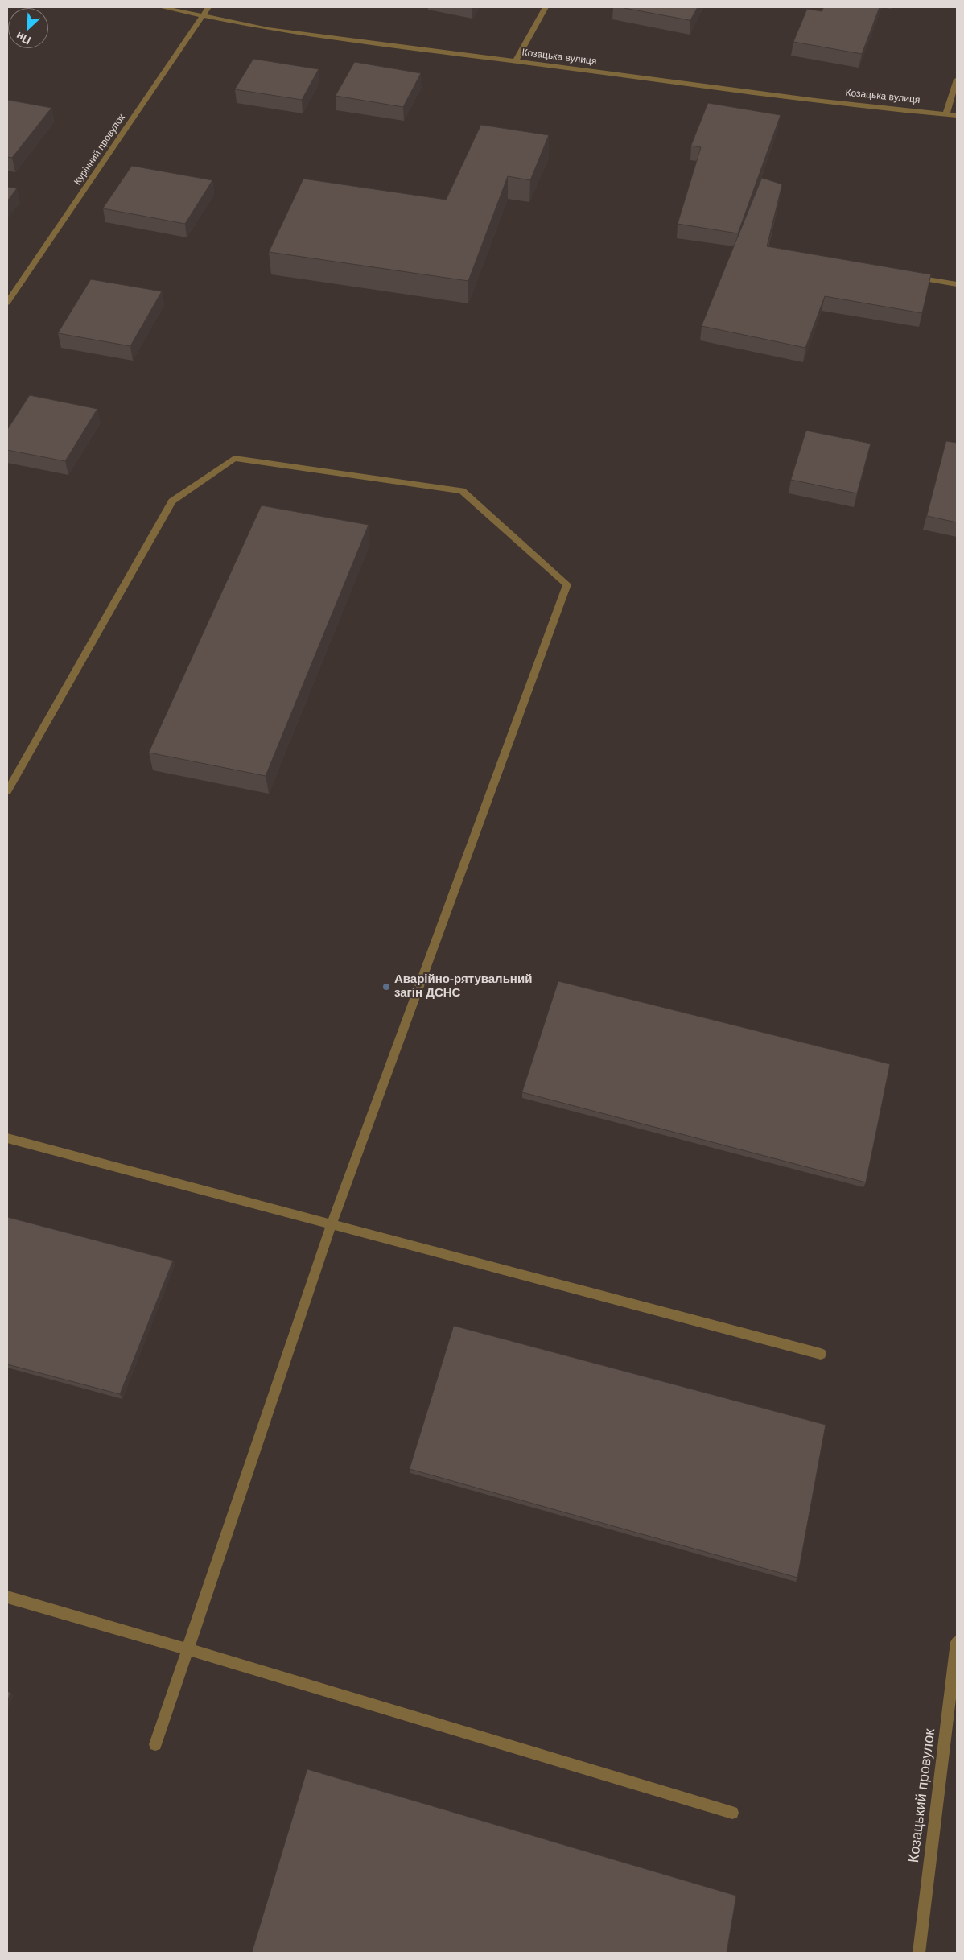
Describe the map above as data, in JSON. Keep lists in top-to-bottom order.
{
  "streets": {
    "street": ["Козацька вулиця", "Курінний провулок", "Козацький провулок"]
  },
  "crossings": [
    ["Козацька вулиця", "Курінний провулок"]
  ],
  "places": ["Аварійно-рятувальний загін ДСНС"],
  "north": "bottom left"
}
